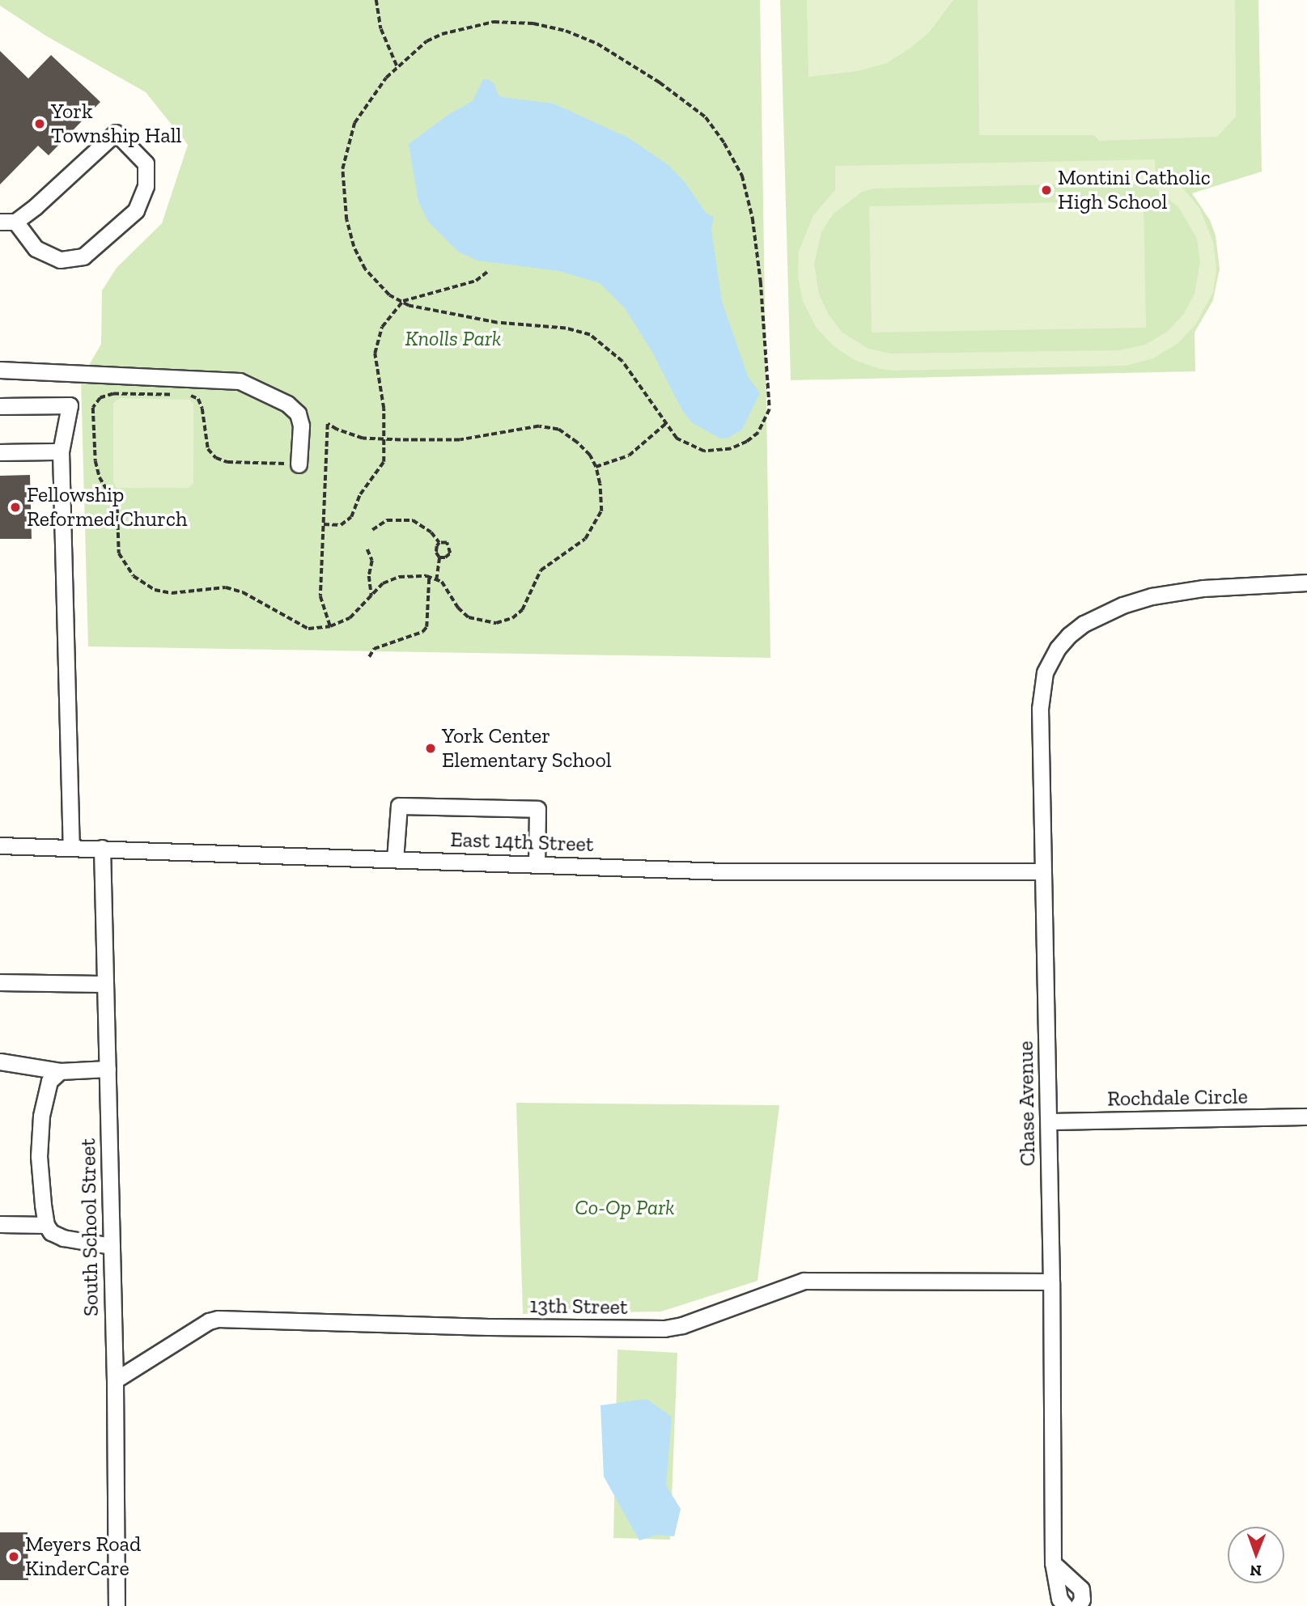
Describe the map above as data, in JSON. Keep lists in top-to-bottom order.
{
  "streets": {
    "street": [
      "East 14th Street",
      "Rochdale Circle",
      "Chase Avenue",
      "South School Street",
      "13th Street"
    ]
  },
  "crossings": [
    ["East 14th Street", "Chase Avenue"],
    ["East 14th Street", "South School Street"],
    ["Rochdale Circle", "Chase Avenue"],
    ["Chase Avenue", "13th Street"],
    ["South School Street", "13th Street"]
  ],
  "parks": ["Knolls Park", "Co-Op Park"],
  "places": [
    "York Township Hall",
    "Montini Catholic High School",
    "Fellowship Reformed Church",
    "York Center Elementary School",
    "Meyers Road KinderCare"
  ],
  "north": "bottom"
}
